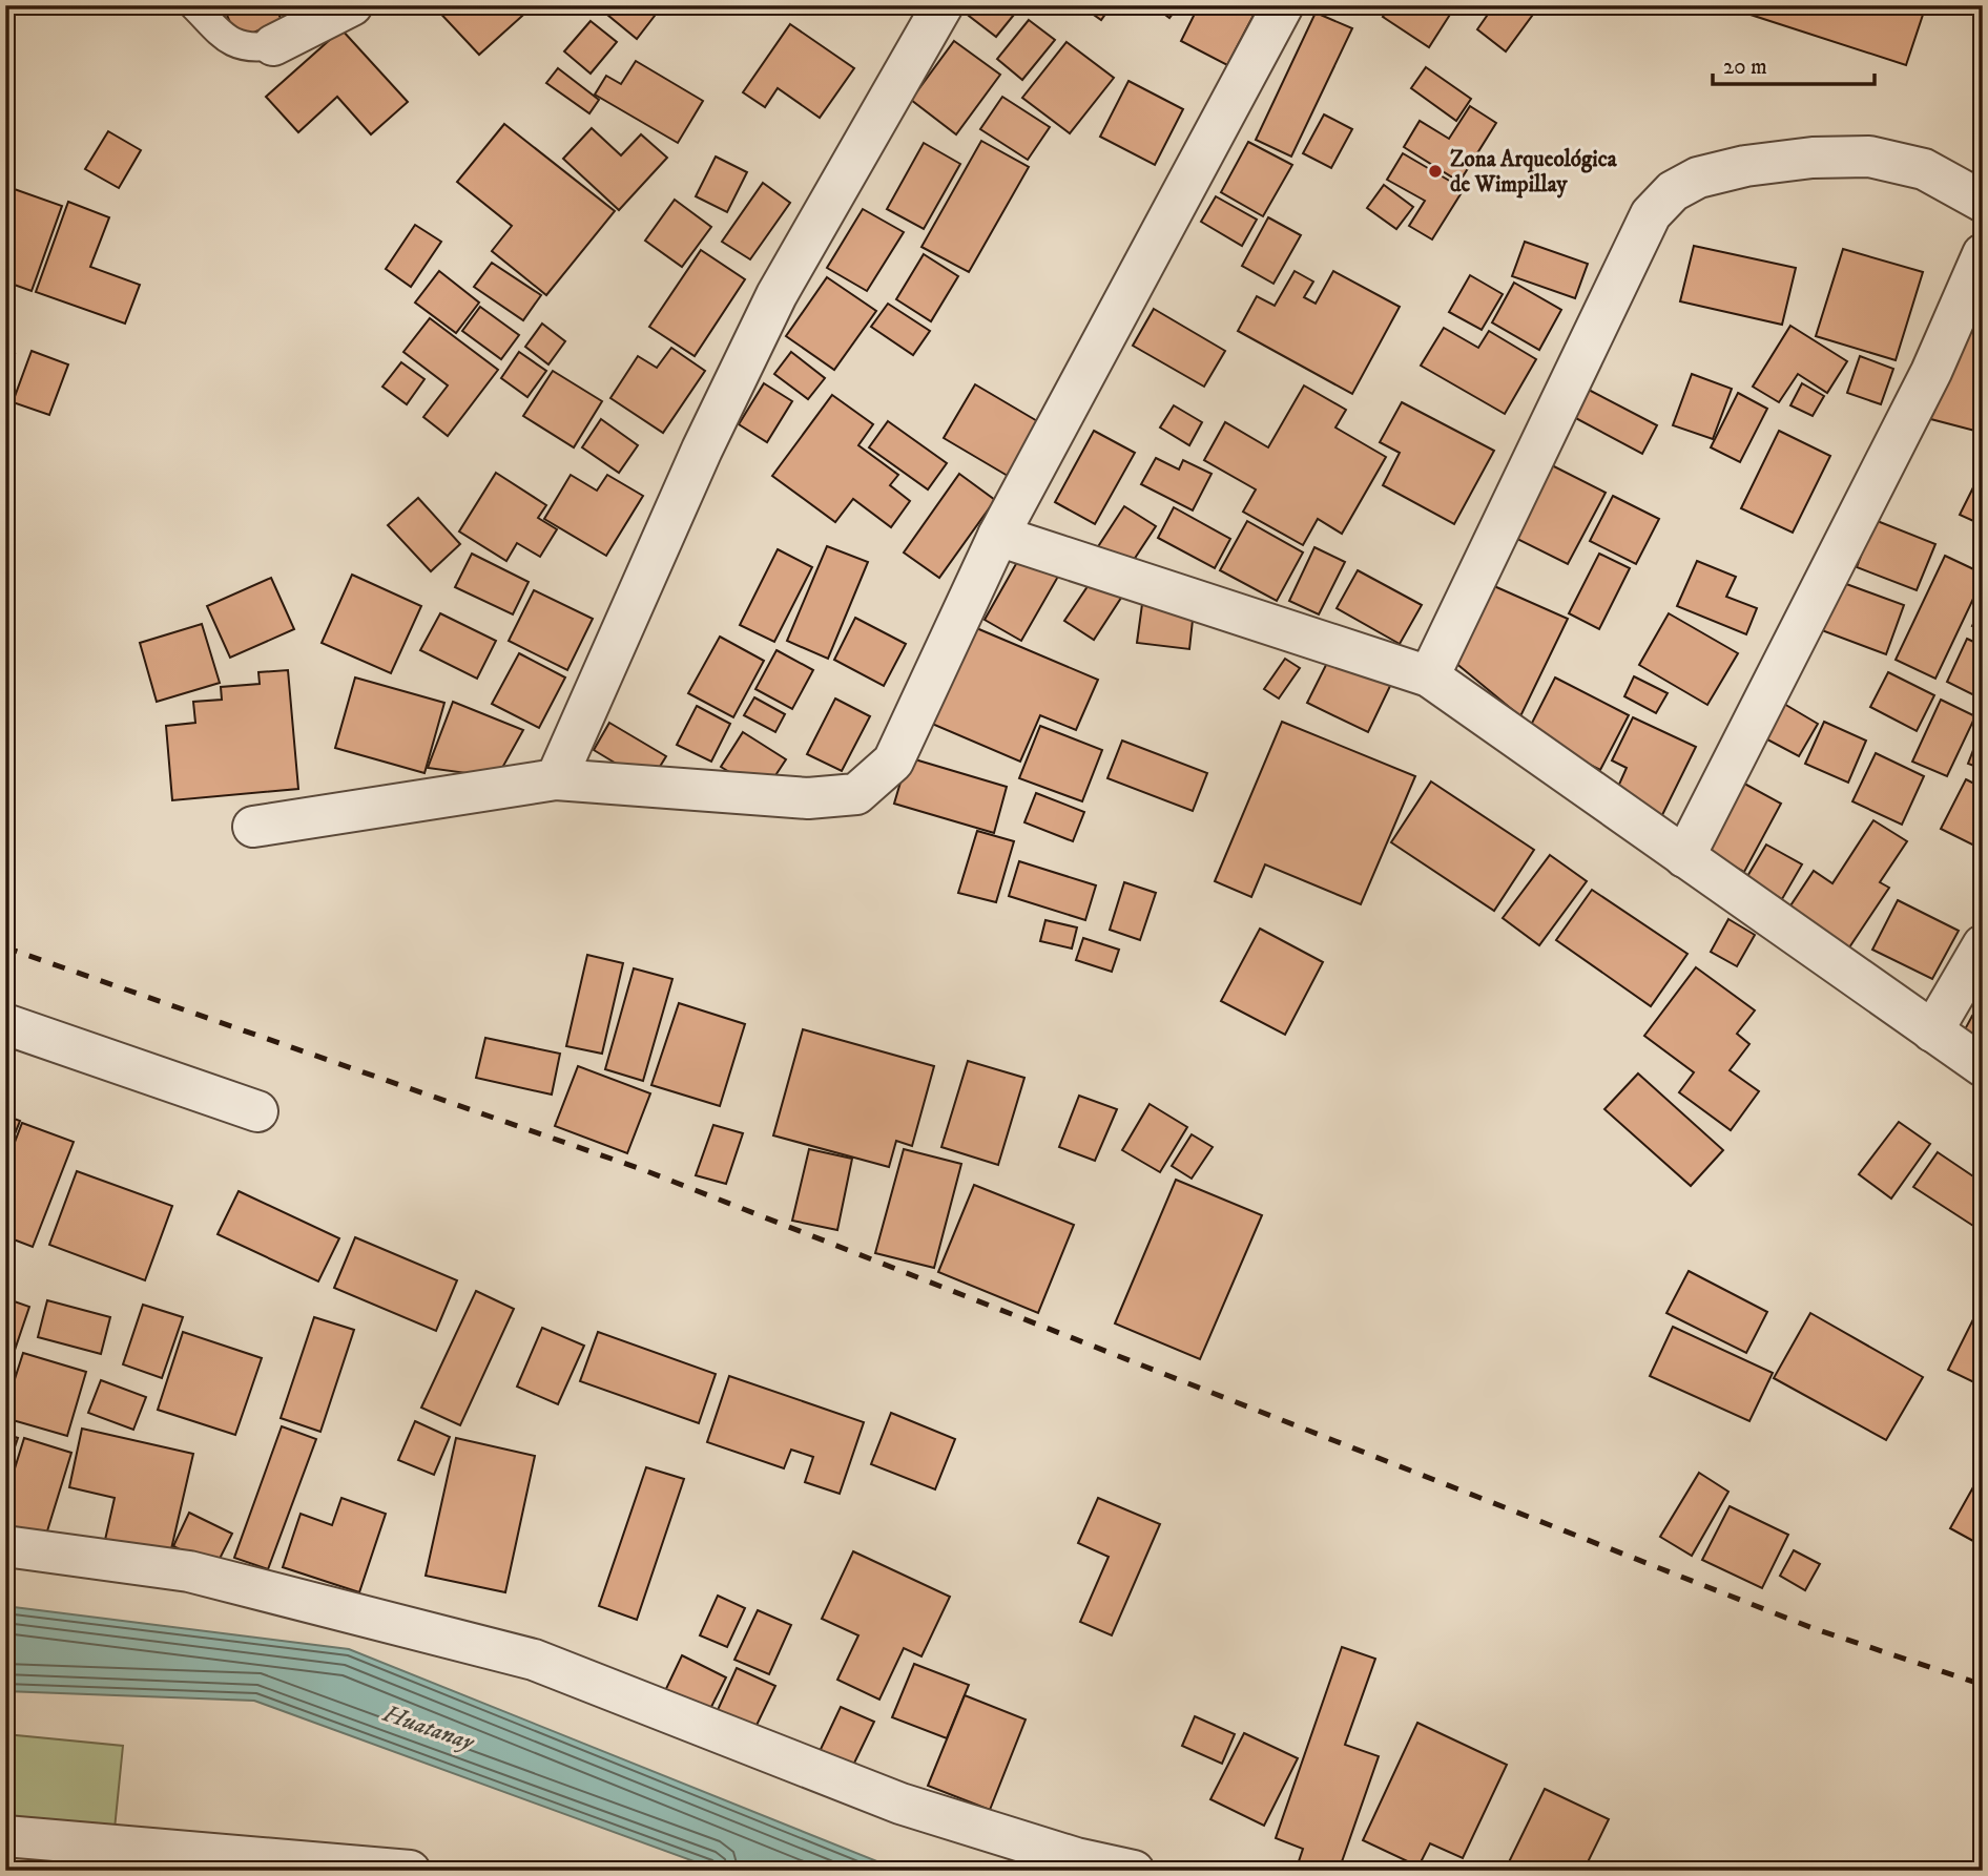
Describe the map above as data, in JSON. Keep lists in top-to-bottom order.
{
  "water": ["Huatanay"],
  "places": ["Zona Arqueológica de Wimpillay"],
  "scale_bar": "20 m"
}
